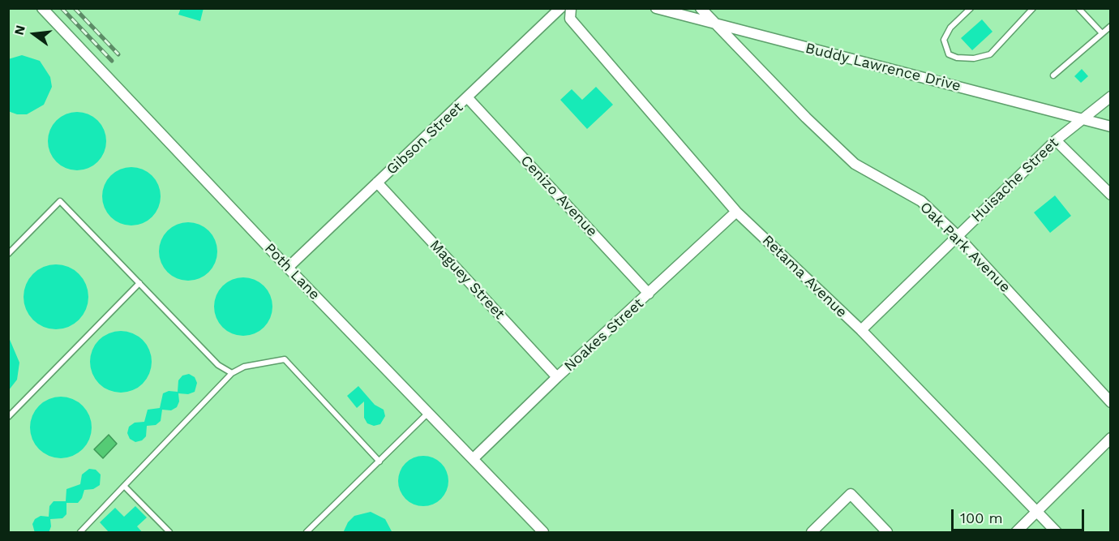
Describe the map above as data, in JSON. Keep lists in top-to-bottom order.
{
  "streets": {
    "street": [
      "Buddy Lawrence Drive",
      "Gibson Street",
      "Huisache Street",
      "Cenizo Avenue",
      "Oak Park Avenue",
      "Poth Lane",
      "Retama Avenue",
      "Maguey Street",
      "Noakes Street"
    ]
  },
  "crossings": [
    ["Buddy Lawrence Drive", "Huisache Street"],
    ["Buddy Lawrence Drive", "Oak Park Avenue"],
    ["Gibson Street", "Cenizo Avenue"],
    ["Gibson Street", "Poth Lane"],
    ["Gibson Street", "Maguey Street"],
    ["Huisache Street", "Oak Park Avenue"],
    ["Huisache Street", "Retama Avenue"],
    ["Cenizo Avenue", "Noakes Street"],
    ["Poth Lane", "Noakes Street"],
    ["Retama Avenue", "Noakes Street"],
    ["Maguey Street", "Noakes Street"]
  ],
  "scale_bar": "100 m",
  "north": "left"
}
